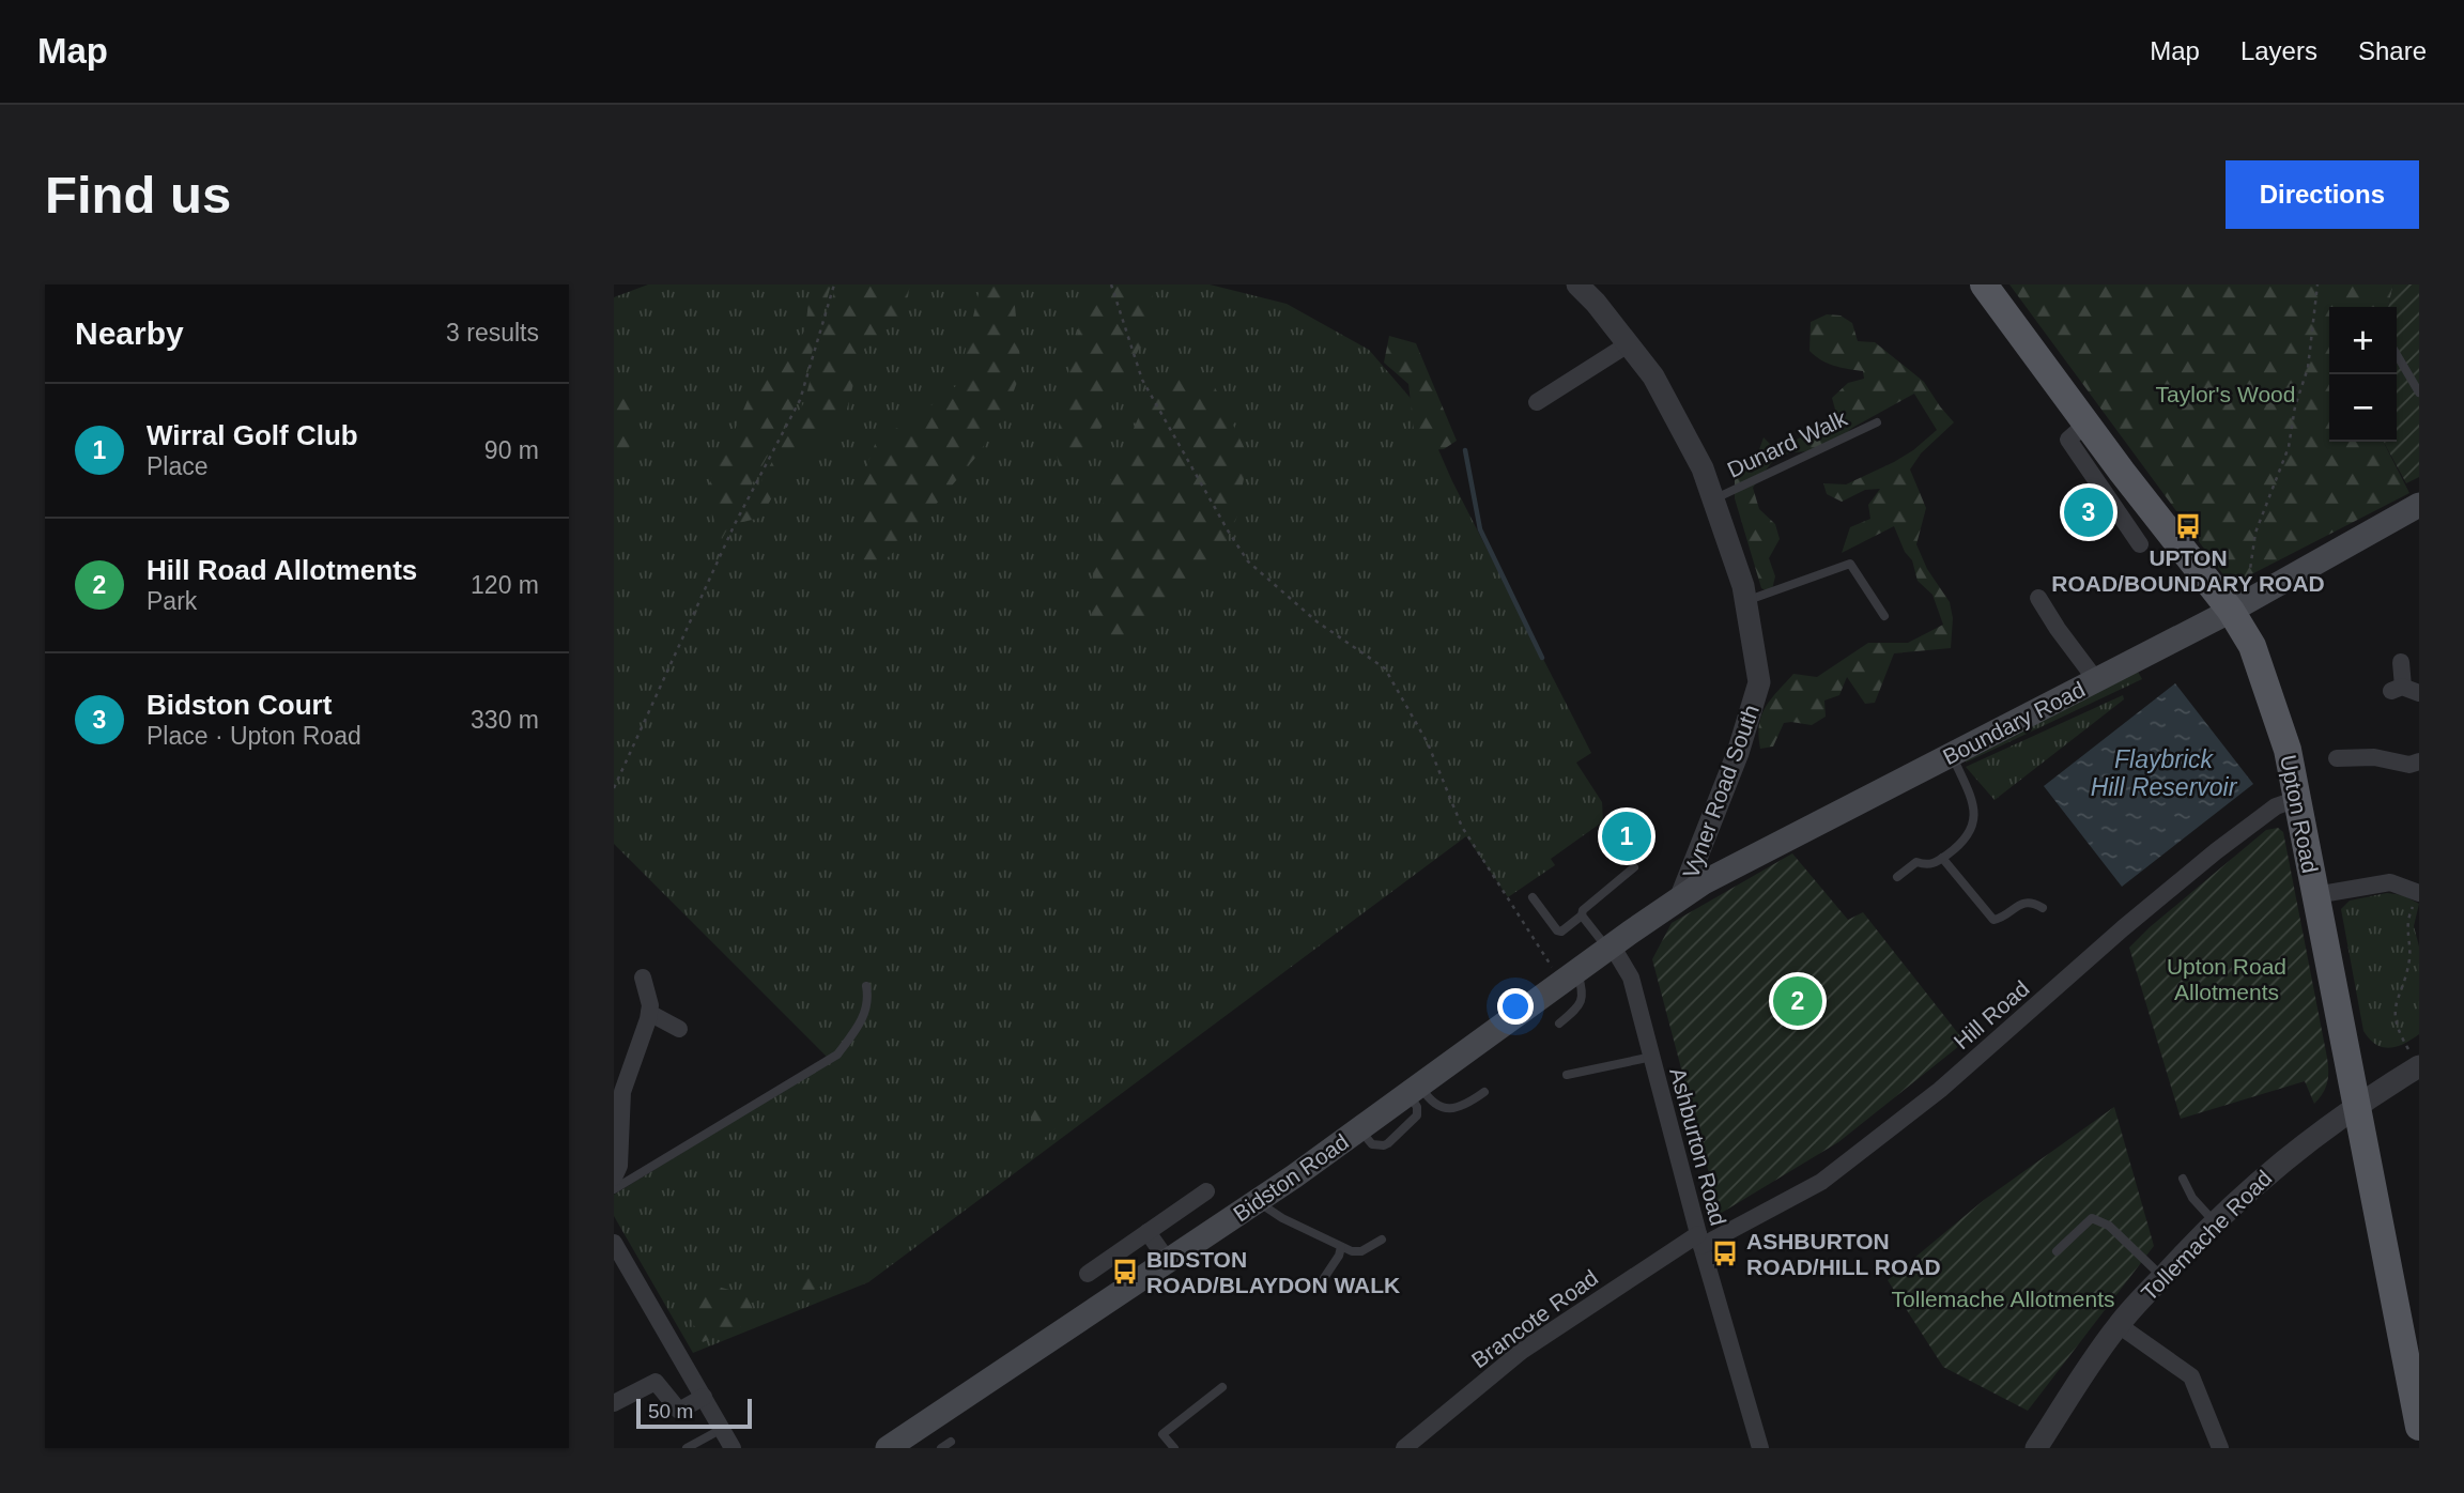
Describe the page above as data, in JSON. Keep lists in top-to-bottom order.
{
  "streets": {
    "main road": ["Boundary Road", "Upton Road", "Bidston Road"],
    "street": [
      "Vyner Road South",
      "Hill Road",
      "Ashburton Road",
      "Tollemache Road",
      "Brancote Road"
    ],
    "lane": ["Dunard Walk"]
  },
  "crossings": [
    ["Dunard Walk", "Vyner Road South"],
    ["Boundary Road", "Vyner Road South"],
    ["Boundary Road", "Upton Road"],
    ["Boundary Road", "Ashburton Road"],
    ["Boundary Road", "Bidston Road"],
    ["Upton Road", "Hill Road"],
    ["Upton Road", "Tollemache Road"],
    ["Hill Road", "Ashburton Road"],
    ["Hill Road", "Brancote Road"],
    ["Ashburton Road", "Bidston Road"],
    ["Ashburton Road", "Brancote Road"]
  ],
  "water": ["Flaybrick Hill Reservoir"],
  "parks": ["Taylor's Wood", "Upton Road Allotments", "Tollemache Allotments"],
  "places": {
    "bus stop": ["UPTON ROAD/BOUNDARY ROAD", "ASHBURTON ROAD/HILL ROAD", "BIDSTON ROAD/BLAYDON WALK"]
  },
  "scale_bar": "50 m",
  "page": {
    "header": "Map",
    "nav": ["Map", "Layers", "Share"],
    "buttons": "Directions",
    "title": "Find us",
    "heading": ["Nearby", "3 results"],
    "map_buttons": ["+", "−"],
    "list": [
      {
        "mark": "1",
        "name": "Wirral Golf Club",
        "note": "Place",
        "value": "90 m"
      },
      {
        "mark": "2",
        "name": "Hill Road Allotments",
        "note": "Park",
        "value": "120 m"
      },
      {
        "mark": "3",
        "name": "Bidston Court",
        "note": "Place · Upton Road",
        "value": "330 m"
      }
    ],
    "pins": ["3", "1", "2"],
    "scale": "50 m"
  }
}
